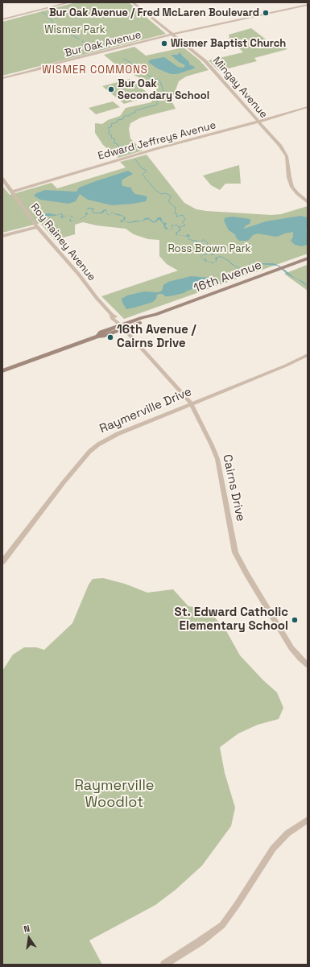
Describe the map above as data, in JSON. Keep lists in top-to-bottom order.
{
  "streets": {
    "main road": ["16th Avenue"],
    "street": [
      "Bur Oak Avenue",
      "Mingay Avenue",
      "Edward Jeffreys Avenue",
      "Roy Rainey Avenue",
      "Raymerville Drive",
      "Cairns Drive"
    ]
  },
  "crossings": [
    ["Bur Oak Avenue", "Mingay Avenue"],
    ["Mingay Avenue", "Edward Jeffreys Avenue"],
    ["Edward Jeffreys Avenue", "Roy Rainey Avenue"],
    ["Roy Rainey Avenue", "16th Avenue"],
    ["Roy Rainey Avenue", "Cairns Drive"],
    ["16th Avenue", "Cairns Drive"],
    ["Raymerville Drive", "Cairns Drive"]
  ],
  "districts": ["WISMER COMMONS"],
  "parks": ["Wismer Park", "Ross Brown Park", "Raymerville Woodlot"],
  "places": [
    "Bur Oak Avenue / Fred McLaren Boulevard",
    "Wismer Baptist Church",
    "Bur Oak Secondary School",
    "16th Avenue / Cairns Drive",
    "St. Edward Catholic Elementary School"
  ],
  "north": "top"
}
